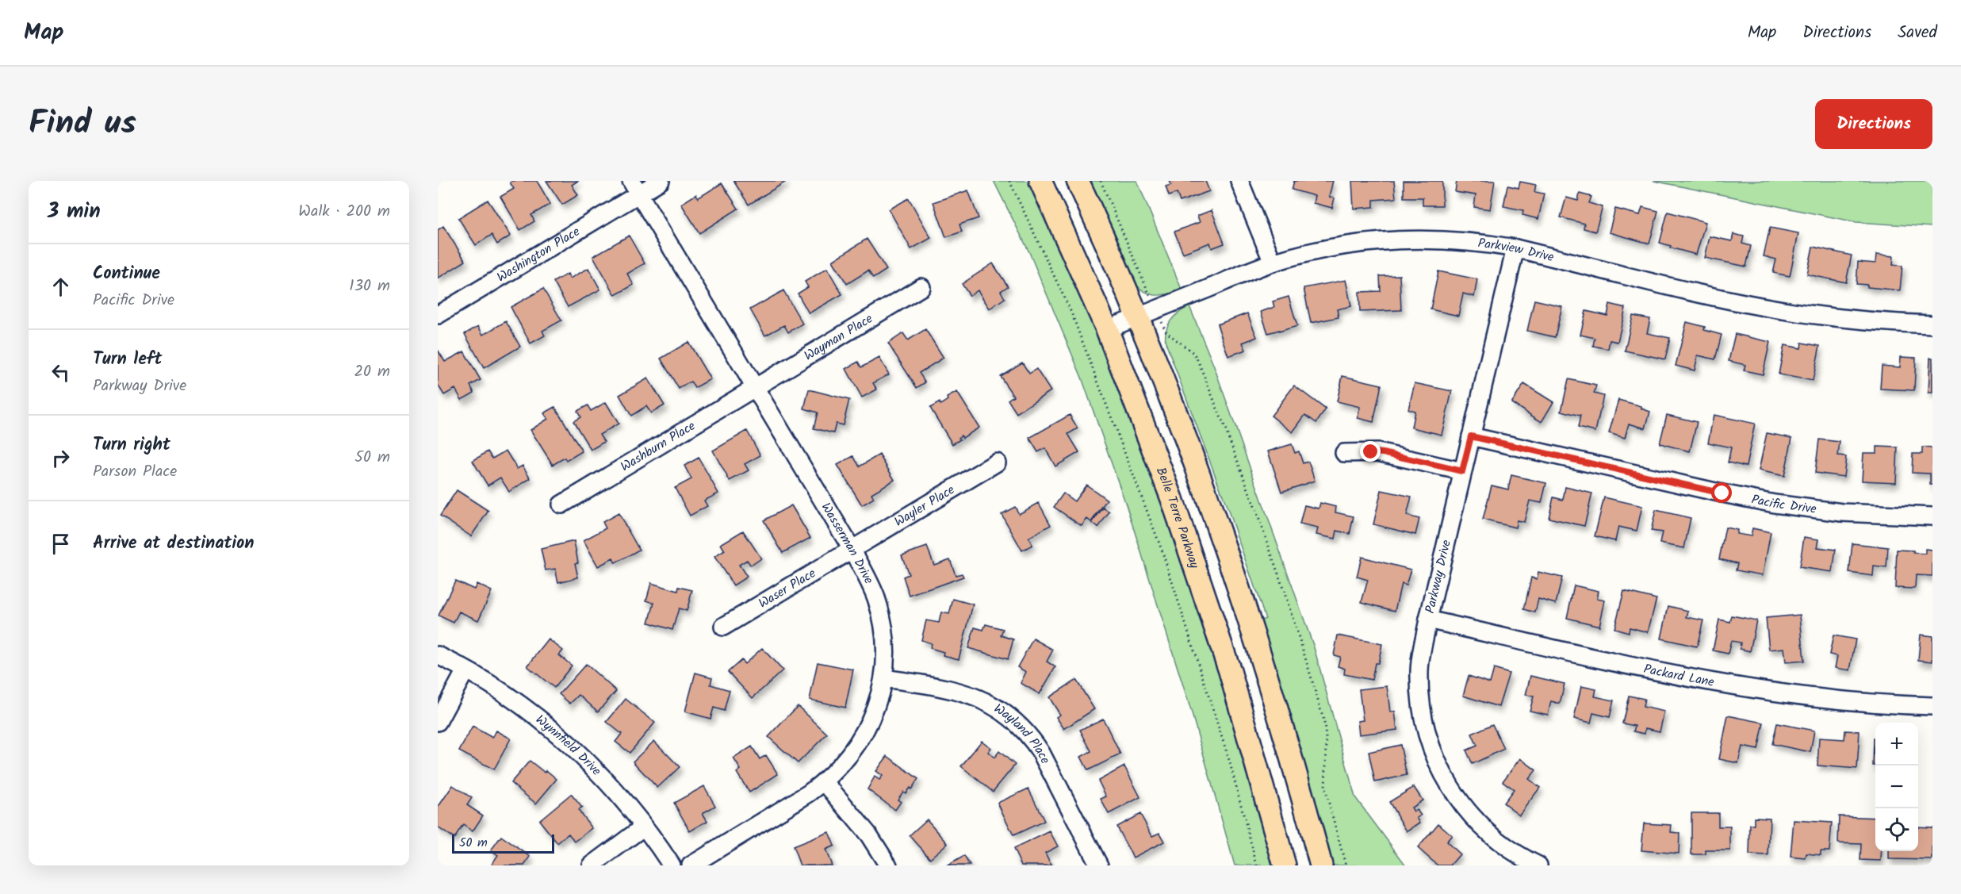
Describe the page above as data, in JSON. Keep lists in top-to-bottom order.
{
  "streets": {
    "main road": ["Belle Terre Parkway"],
    "street": [
      "Parkview Drive",
      "Washington Place",
      "Wayman Place",
      "Washburn Place",
      "Pacific Drive",
      "Wayler Place",
      "Wasserman Drive",
      "Parkway Drive",
      "Waser Place",
      "Packard Lane",
      "Wayland Place",
      "Wynnfield Drive"
    ]
  },
  "crossings": [
    ["Parkview Drive", "Belle Terre Parkway"],
    ["Parkview Drive", "Parkway Drive"],
    ["Washington Place", "Wasserman Drive"],
    ["Wayman Place", "Washburn Place"],
    ["Wayman Place", "Wasserman Drive"],
    ["Washburn Place", "Wasserman Drive"],
    ["Pacific Drive", "Parkway Drive"],
    ["Wayler Place", "Wasserman Drive"],
    ["Wayler Place", "Waser Place"],
    ["Wasserman Drive", "Waser Place"],
    ["Wasserman Drive", "Wayland Place"],
    ["Parkway Drive", "Packard Lane"]
  ],
  "scale_bar": "50 m",
  "page": {
    "header": "Map",
    "nav": ["Map", "Directions", "Saved"],
    "title": "Find us",
    "buttons": "Directions",
    "heading": ["3 min", "Walk · 200 m"],
    "list": [
      ["Continue", "Pacific Drive", "130 m"],
      ["Turn left", "Parkway Drive", "20 m"],
      ["Turn right", "Parson Place", "50 m"],
      "Arrive at destination"
    ],
    "map_buttons": ["+", "−"],
    "scale": "50 m"
  }
}
